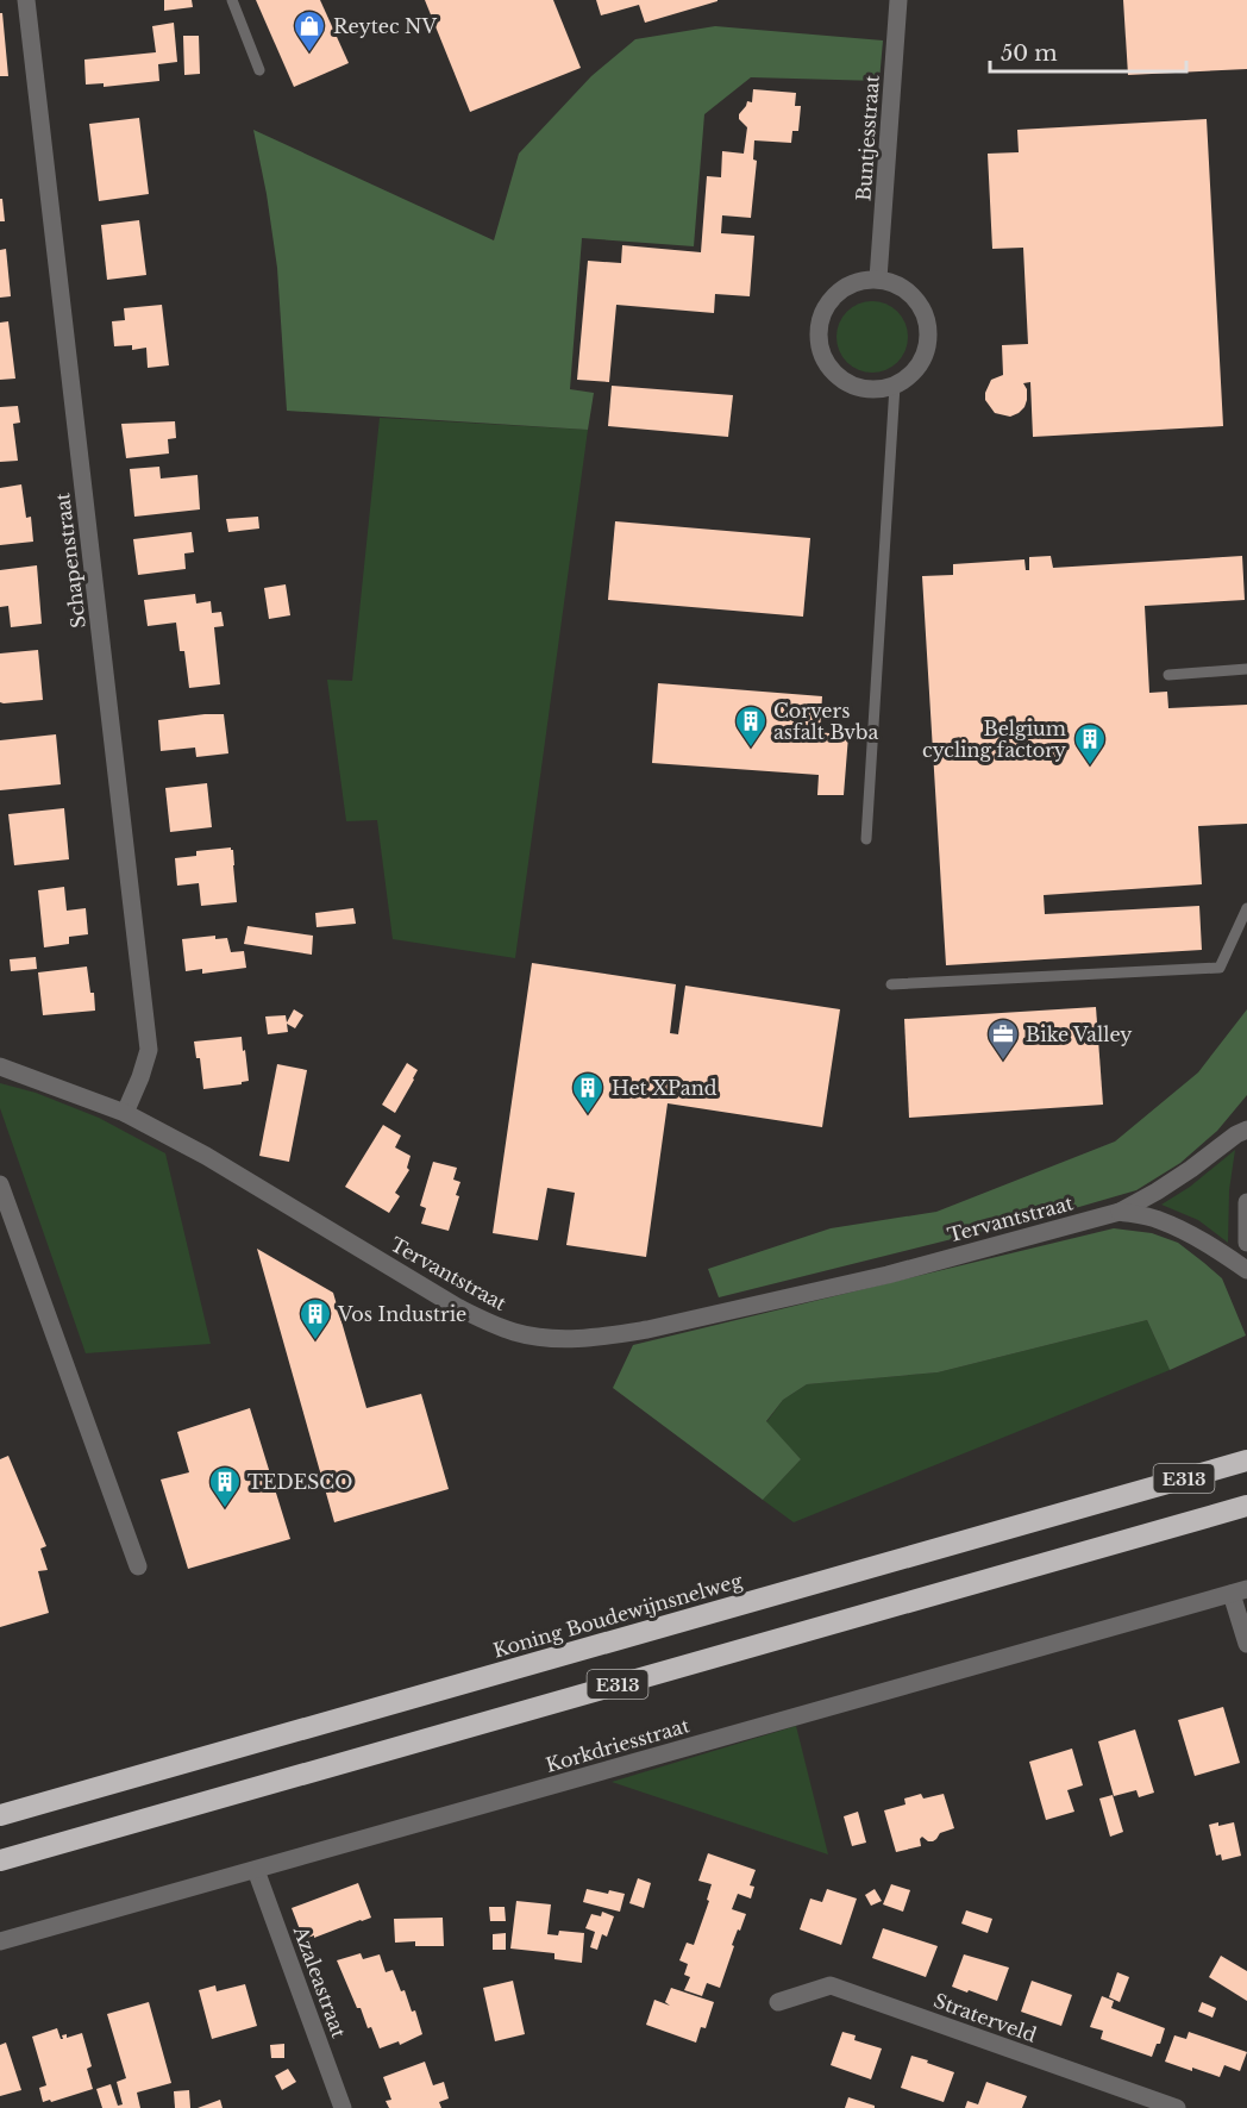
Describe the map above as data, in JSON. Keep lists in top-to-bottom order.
{
  "streets": {
    "highway": ["E313", "Koning Boudewijnsnelweg"],
    "street": [
      "Buntjesstraat",
      "Schapenstraat",
      "Tervantstraat",
      "Korkdriesstraat",
      "Azaleastraat",
      "Straterveld"
    ]
  },
  "crossings": [
    ["Schapenstraat", "Tervantstraat"],
    ["Korkdriesstraat", "Azaleastraat"]
  ],
  "places": {
    "shop": ["Reytec NV"],
    "building": [
      "Corvers asfalt Bvba",
      "Belgium cycling factory",
      "Het XPand",
      "Vos Industrie",
      "TEDESCO"
    ],
    "office": ["Bike Valley"]
  },
  "scale_bar": "50 m"
}
